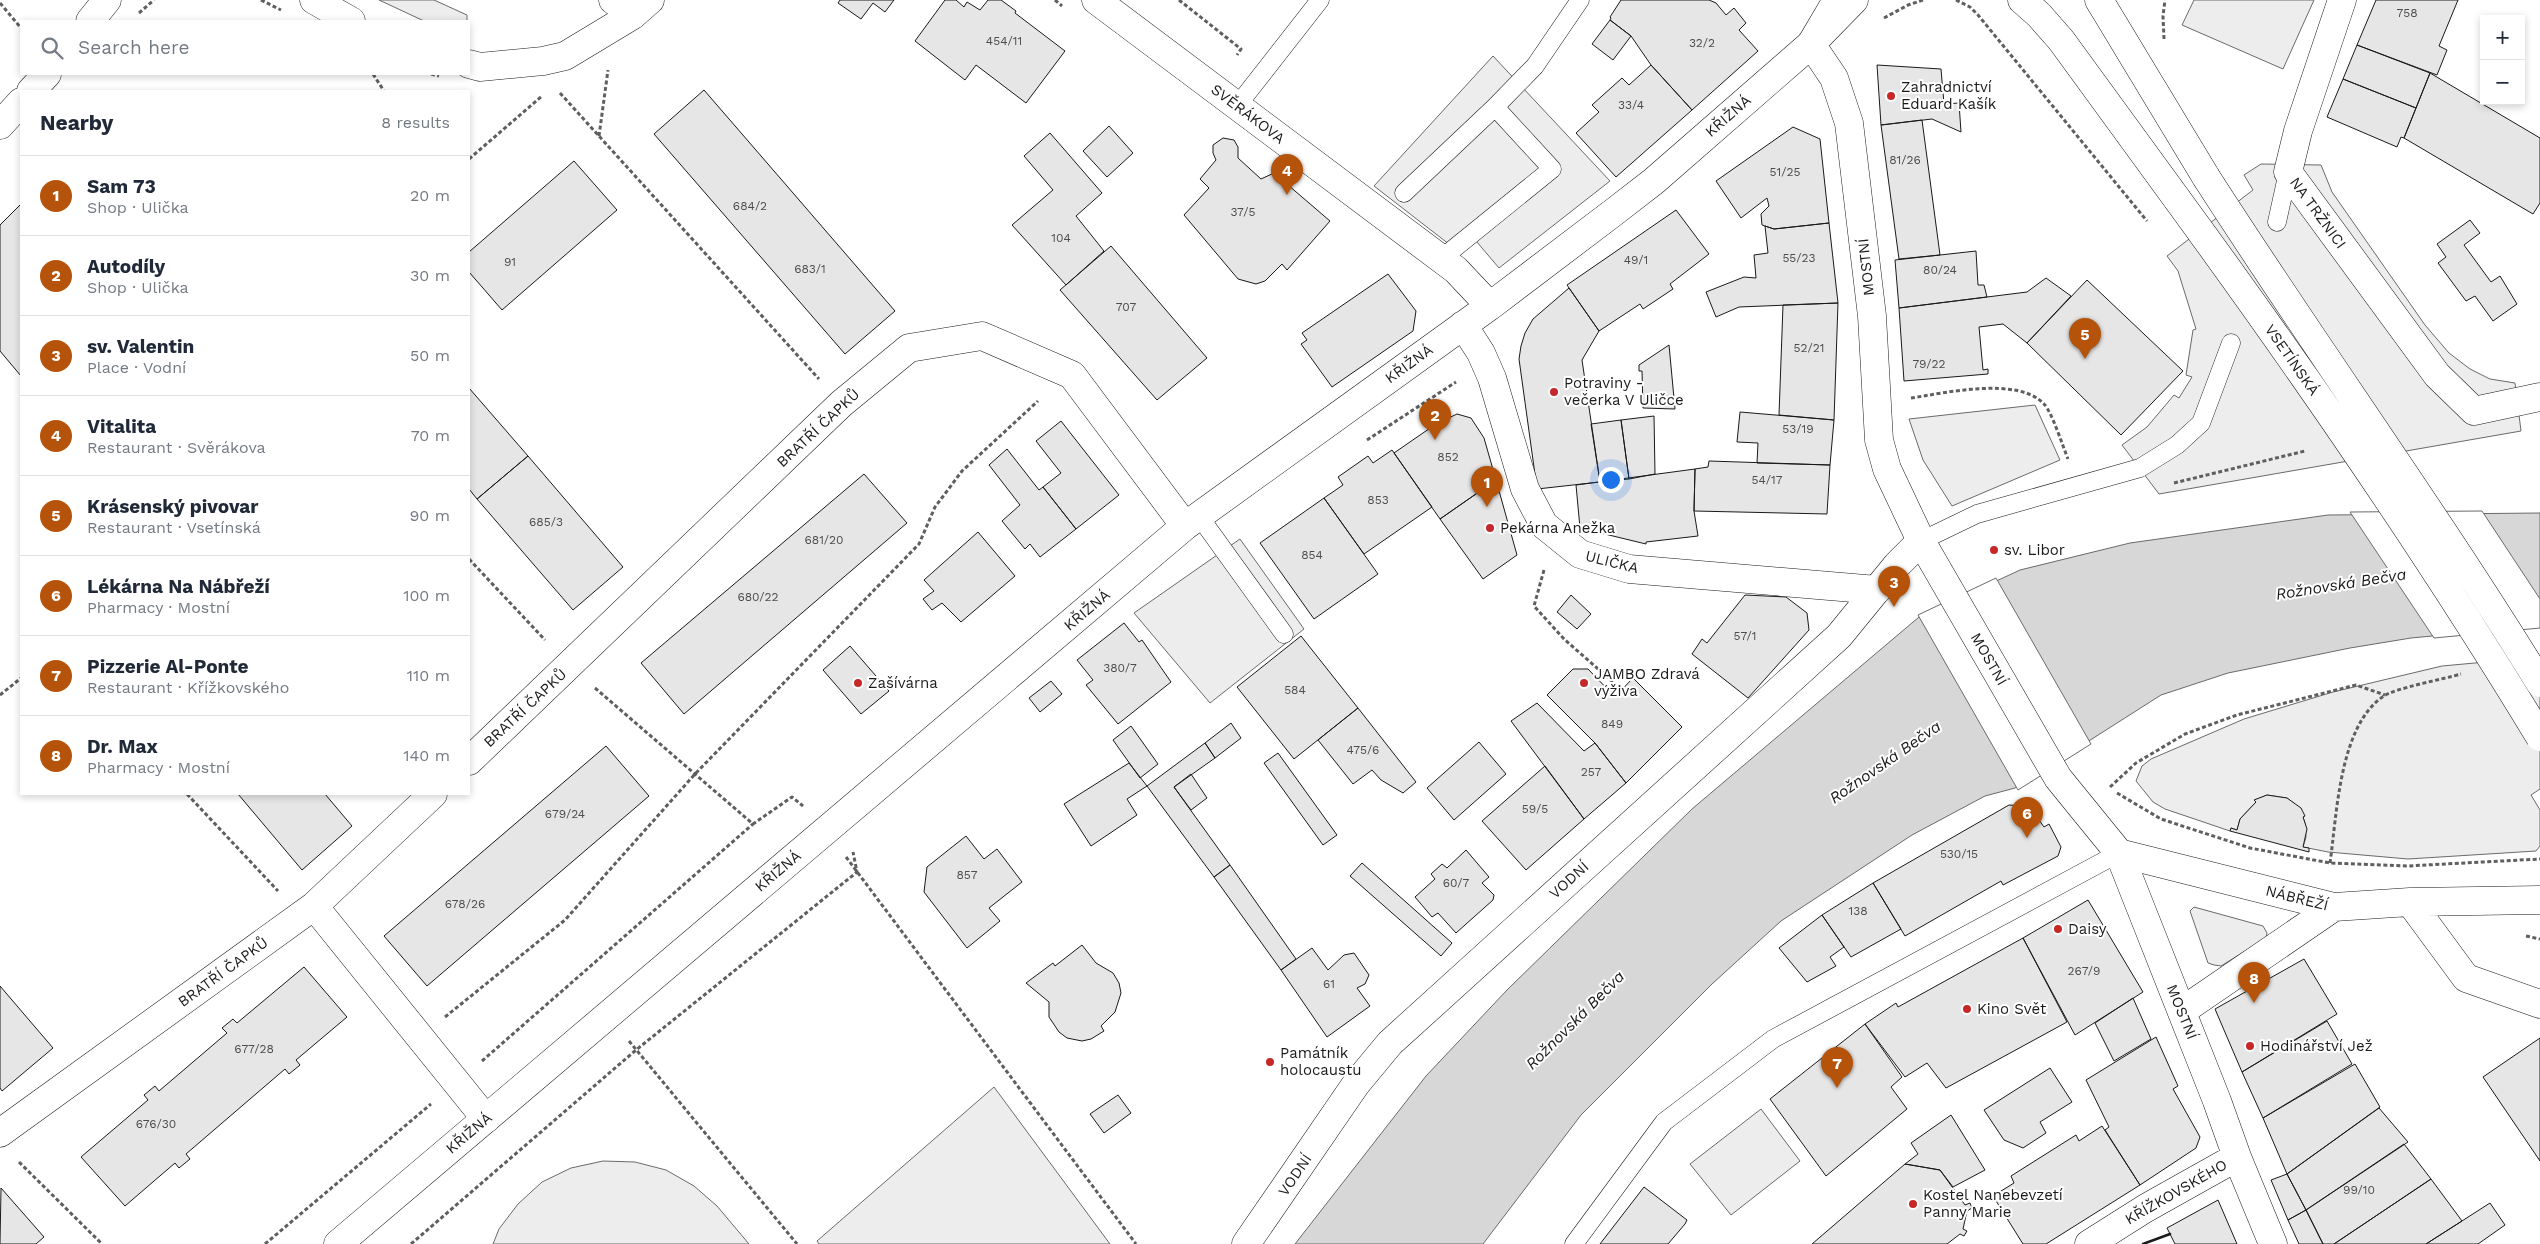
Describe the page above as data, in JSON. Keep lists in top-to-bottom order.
{
  "streets": {
    "street": [
      "SVĚRÁKOVA",
      "KŘIŽNÁ",
      "NA TRŽNICI",
      "MOSTNÍ",
      "VSETÍNSKÁ",
      "BRATŘÍ ČAPKŮ",
      "ULIČKA",
      "VODNÍ",
      "NÁBŘEŽÍ",
      "KŘÍŽKOVSKÉHO"
    ]
  },
  "crossings": [
    ["SVĚRÁKOVA", "KŘIŽNÁ"],
    ["KŘIŽNÁ", "MOSTNÍ"],
    ["KŘIŽNÁ", "BRATŘÍ ČAPKŮ"],
    ["KŘIŽNÁ", "ULIČKA"],
    ["MOSTNÍ", "VODNÍ"],
    ["MOSTNÍ", "NÁBŘEŽÍ"],
    ["MOSTNÍ", "KŘÍŽKOVSKÉHO"],
    ["ULIČKA", "VODNÍ"]
  ],
  "water": ["Rožnovská Bečva"],
  "places": [
    "Zahradnictví Eduard Kašík",
    "Potraviny - večerka V Uličce",
    "Pekárna Anežka",
    "sv. Libor",
    "Zašívárna",
    "JAMBO Zdravá výživa",
    "Daisy",
    "Kino Svět",
    "Hodinářství Jež",
    "Památník holocaustu",
    "Kostel Nanebevzetí Panny Marie"
  ],
  "house_numbers": [
    "758",
    "454/11",
    "32/2",
    "33/4",
    "81/26",
    "51/25",
    "684/2",
    "37/5",
    "104",
    "55/23",
    "49/1",
    "91",
    "683/1",
    "80/24",
    "707",
    "52/21",
    "79/22",
    "53/19",
    "852",
    "54/17",
    "853",
    "685/3",
    "681/20",
    "854",
    "680/22",
    "57/1",
    "380/7",
    "584",
    "849",
    "475/6",
    "257",
    "59/5",
    "679/24",
    "530/15",
    "857",
    "60/7",
    "678/26",
    "138",
    "267/9",
    "61",
    "677/28",
    "676/30",
    "99/10"
  ],
  "page": {
    "map_buttons": ["+", "−"],
    "search": "Search here",
    "heading": ["Nearby", "8 results"],
    "pins": [
      "4",
      "5",
      "2",
      "1",
      "3",
      "6",
      "8",
      "7"
    ],
    "list": [
      {
        "mark": "1",
        "name": "Sam 73",
        "note": "Shop · Ulička",
        "value": "20 m"
      },
      {
        "mark": "2",
        "name": "Autodíly",
        "note": "Shop · Ulička",
        "value": "30 m"
      },
      {
        "mark": "3",
        "name": "sv. Valentin",
        "note": "Place · Vodní",
        "value": "50 m"
      },
      {
        "mark": "4",
        "name": "Vitalita",
        "note": "Restaurant · Svěrákova",
        "value": "70 m"
      },
      {
        "mark": "5",
        "name": "Krásenský pivovar",
        "note": "Restaurant · Vsetínská",
        "value": "90 m"
      },
      {
        "mark": "6",
        "name": "Lékárna Na Nábřeží",
        "note": "Pharmacy · Mostní",
        "value": "100 m"
      },
      {
        "mark": "7",
        "name": "Pizzerie Al-Ponte",
        "note": "Restaurant · Křížkovského",
        "value": "110 m"
      },
      {
        "mark": "8",
        "name": "Dr. Max",
        "note": "Pharmacy · Mostní",
        "value": "140 m"
      }
    ]
  }
}
